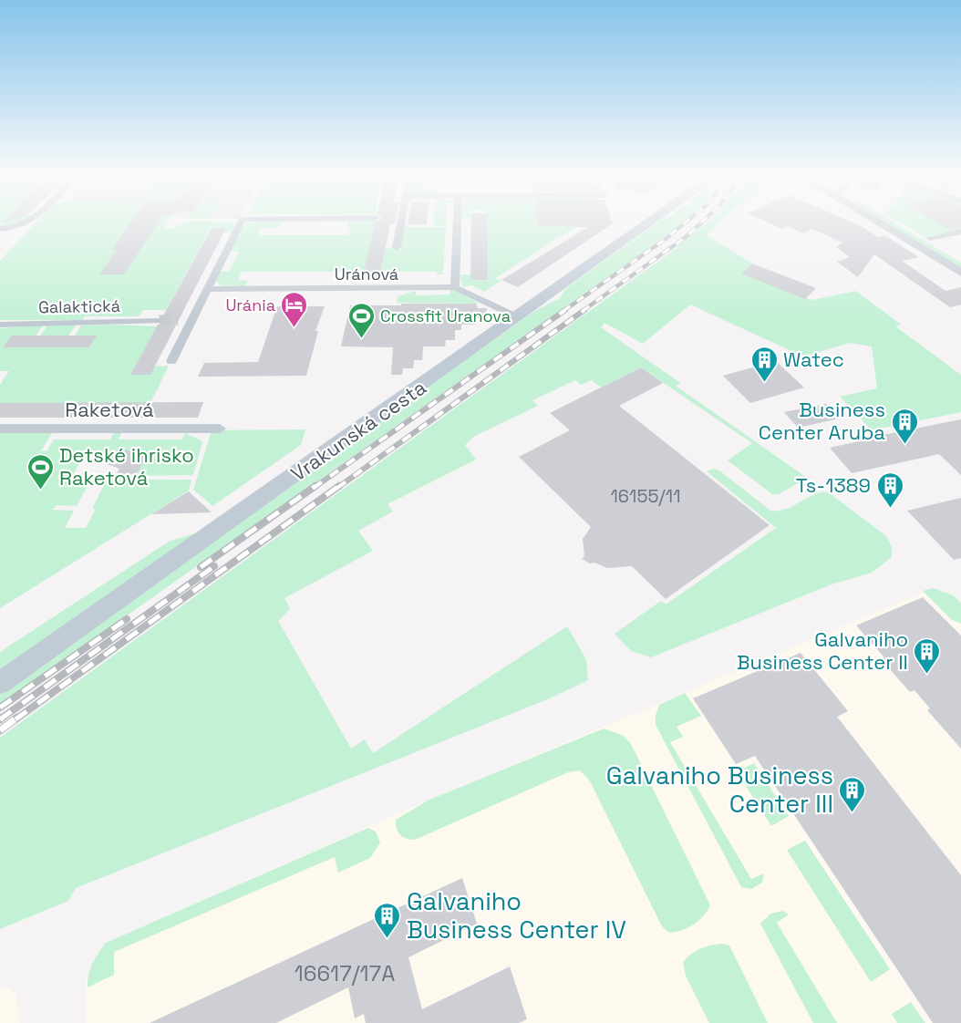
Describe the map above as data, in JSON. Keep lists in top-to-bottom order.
{
  "streets": {
    "main road": ["Vrakunská cesta"],
    "street": ["Uránová", "Galaktická", "Raketová"]
  },
  "crossings": [
    ["Uránová", "Vrakunská cesta"]
  ],
  "places": {
    "hotel": ["Uránia"],
    "sports": ["Crossfit Uranova", "Detské ihrisko Raketová"],
    "building": [
      "Watec",
      "Business Center Aruba",
      "Ts-1389",
      "Galvaniho Business Center II",
      "Galvaniho Business Center III",
      "Galvaniho Business Center IV"
    ]
  },
  "house_numbers": ["16155/11", "16617/17A"]
}
